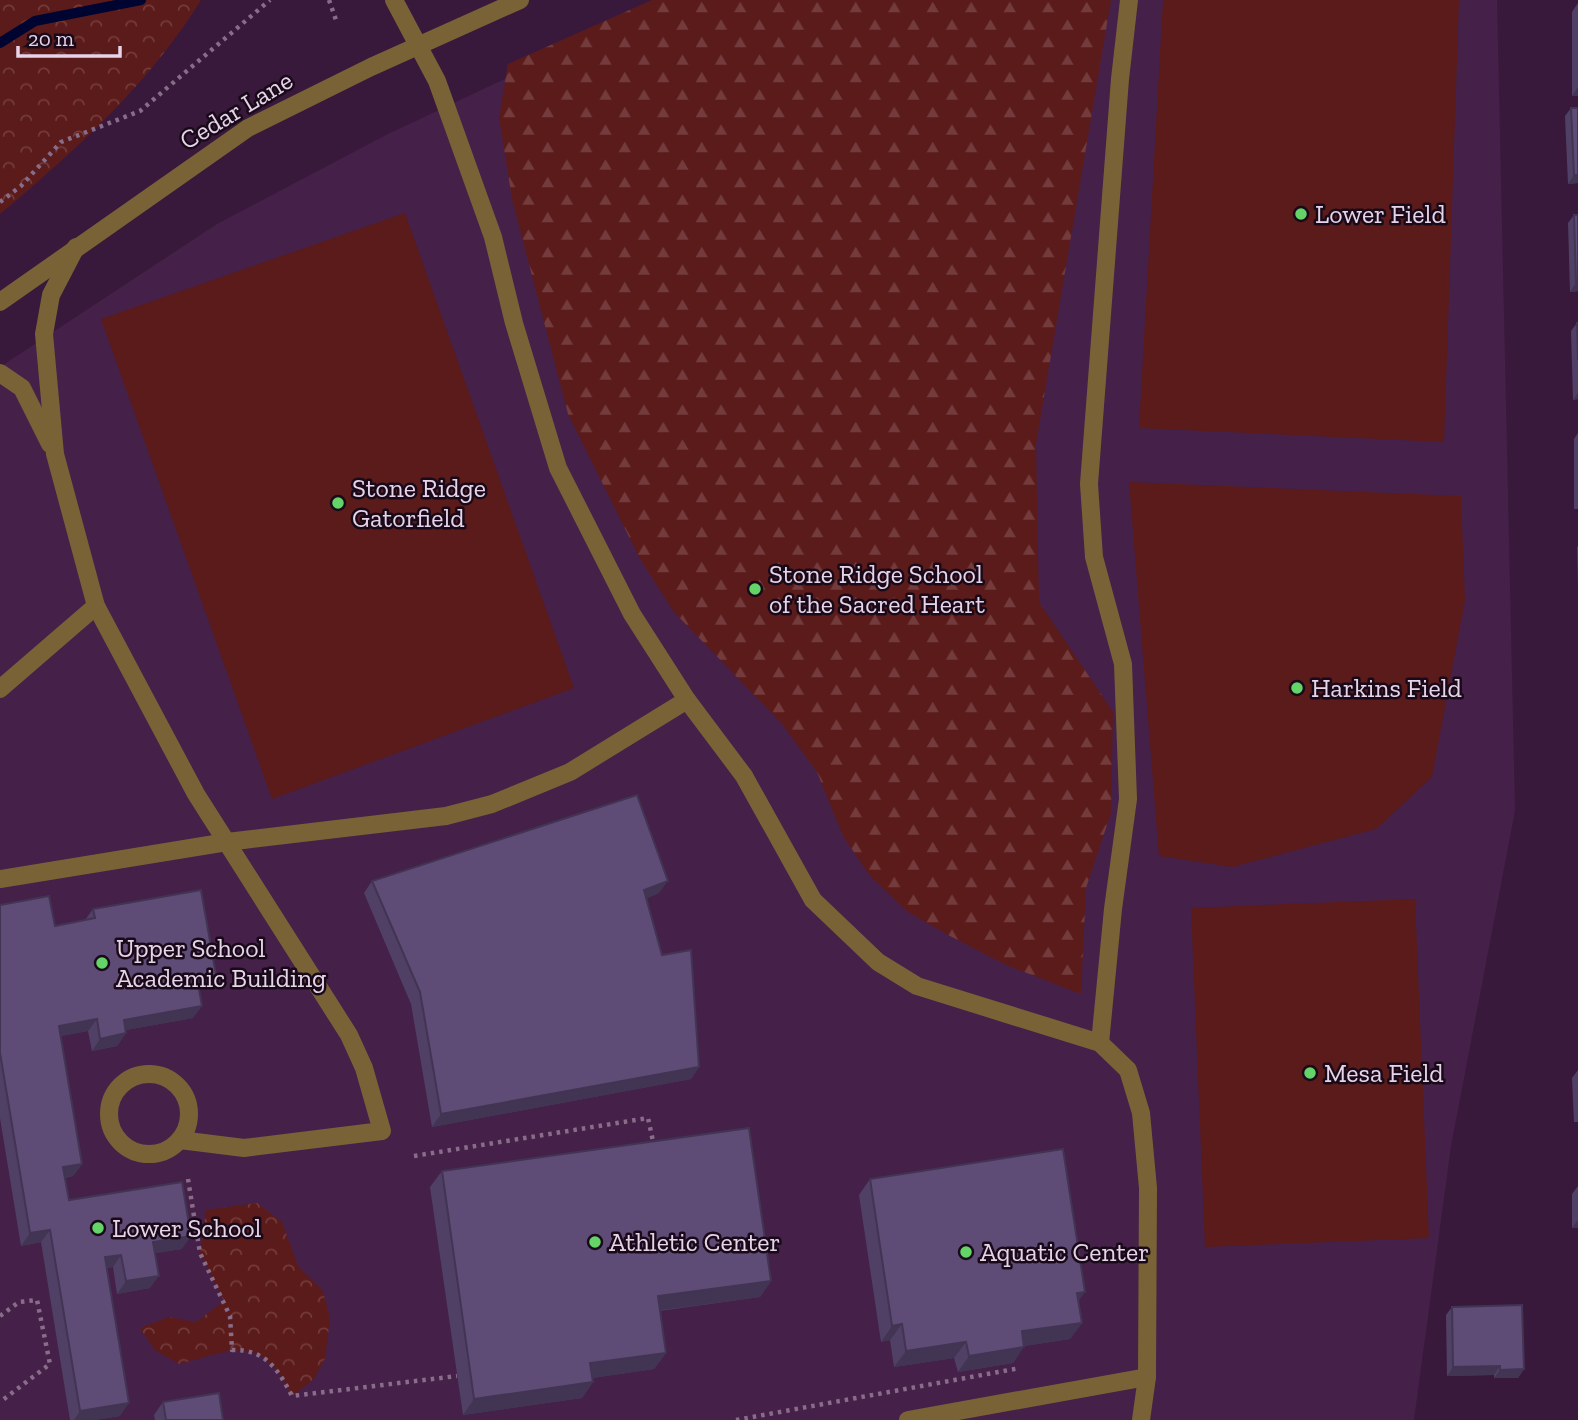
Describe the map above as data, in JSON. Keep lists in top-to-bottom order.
{
  "streets": {
    "street": ["Cedar Lane"]
  },
  "places": [
    "Lower Field",
    "Stone Ridge Gatorfield",
    "Stone Ridge School of the Sacred Heart",
    "Harkins Field",
    "Upper School Academic Building",
    "Mesa Field",
    "Lower School",
    "Athletic Center",
    "Aquatic Center"
  ],
  "scale_bar": "20 m"
}
